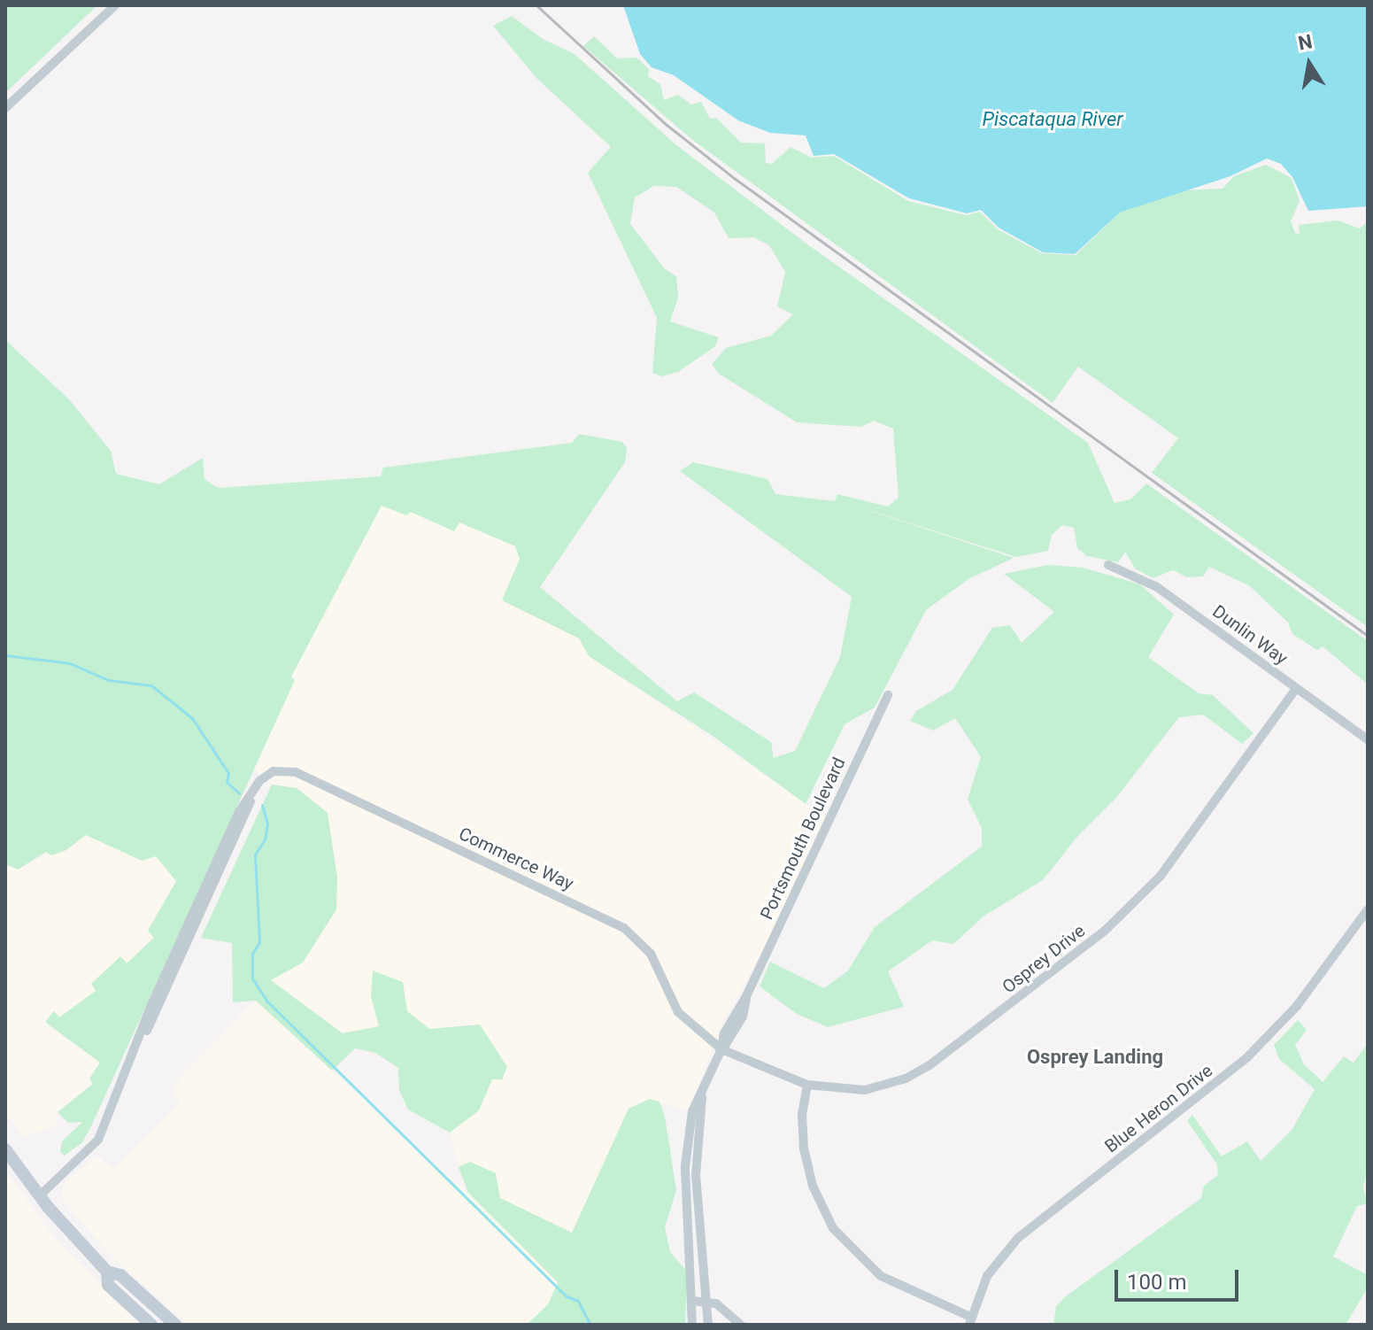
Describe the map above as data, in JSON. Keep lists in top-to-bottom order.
{
  "streets": {
    "street": [
      "Dunlin Way",
      "Portsmouth Boulevard",
      "Commerce Way",
      "Osprey Drive",
      "Blue Heron Drive"
    ]
  },
  "crossings": [
    ["Dunlin Way", "Osprey Drive"],
    ["Portsmouth Boulevard", "Commerce Way"],
    ["Portsmouth Boulevard", "Osprey Drive"],
    ["Commerce Way", "Osprey Drive"]
  ],
  "districts": ["Osprey Landing"],
  "water": ["Piscataqua River"],
  "scale_bar": "100 m",
  "north": "top"
}
